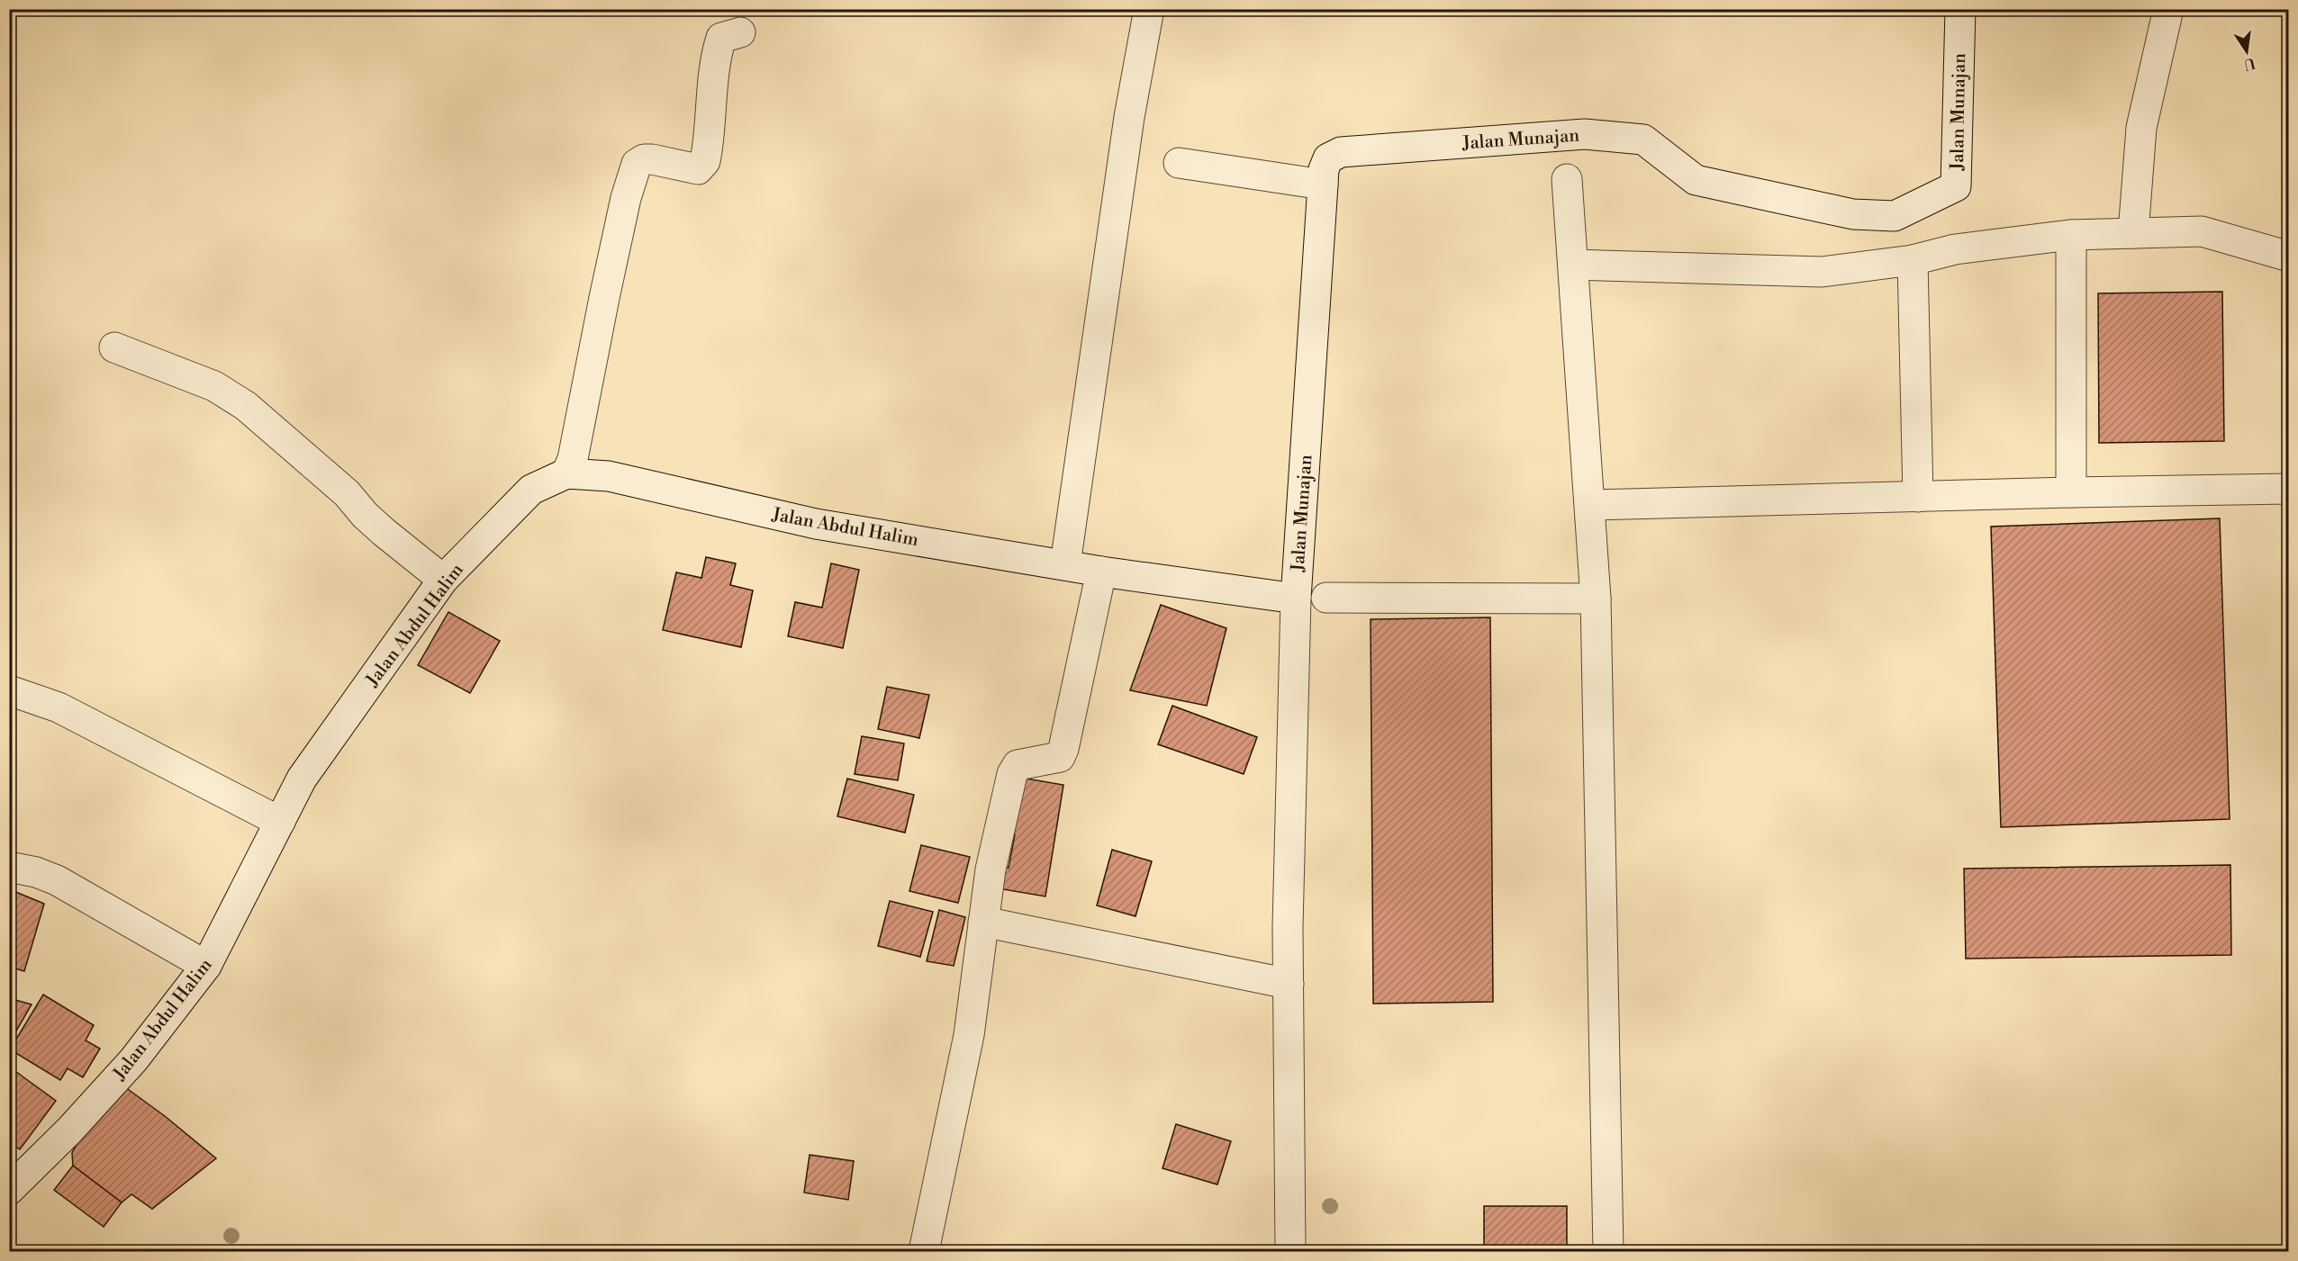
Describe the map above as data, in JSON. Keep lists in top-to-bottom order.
{
  "streets": {
    "street": ["Jalan Munajan", "Jalan Abdul Halim"]
  },
  "crossings": [
    ["Jalan Munajan", "Jalan Abdul Halim"]
  ],
  "north": "bottom"
}
